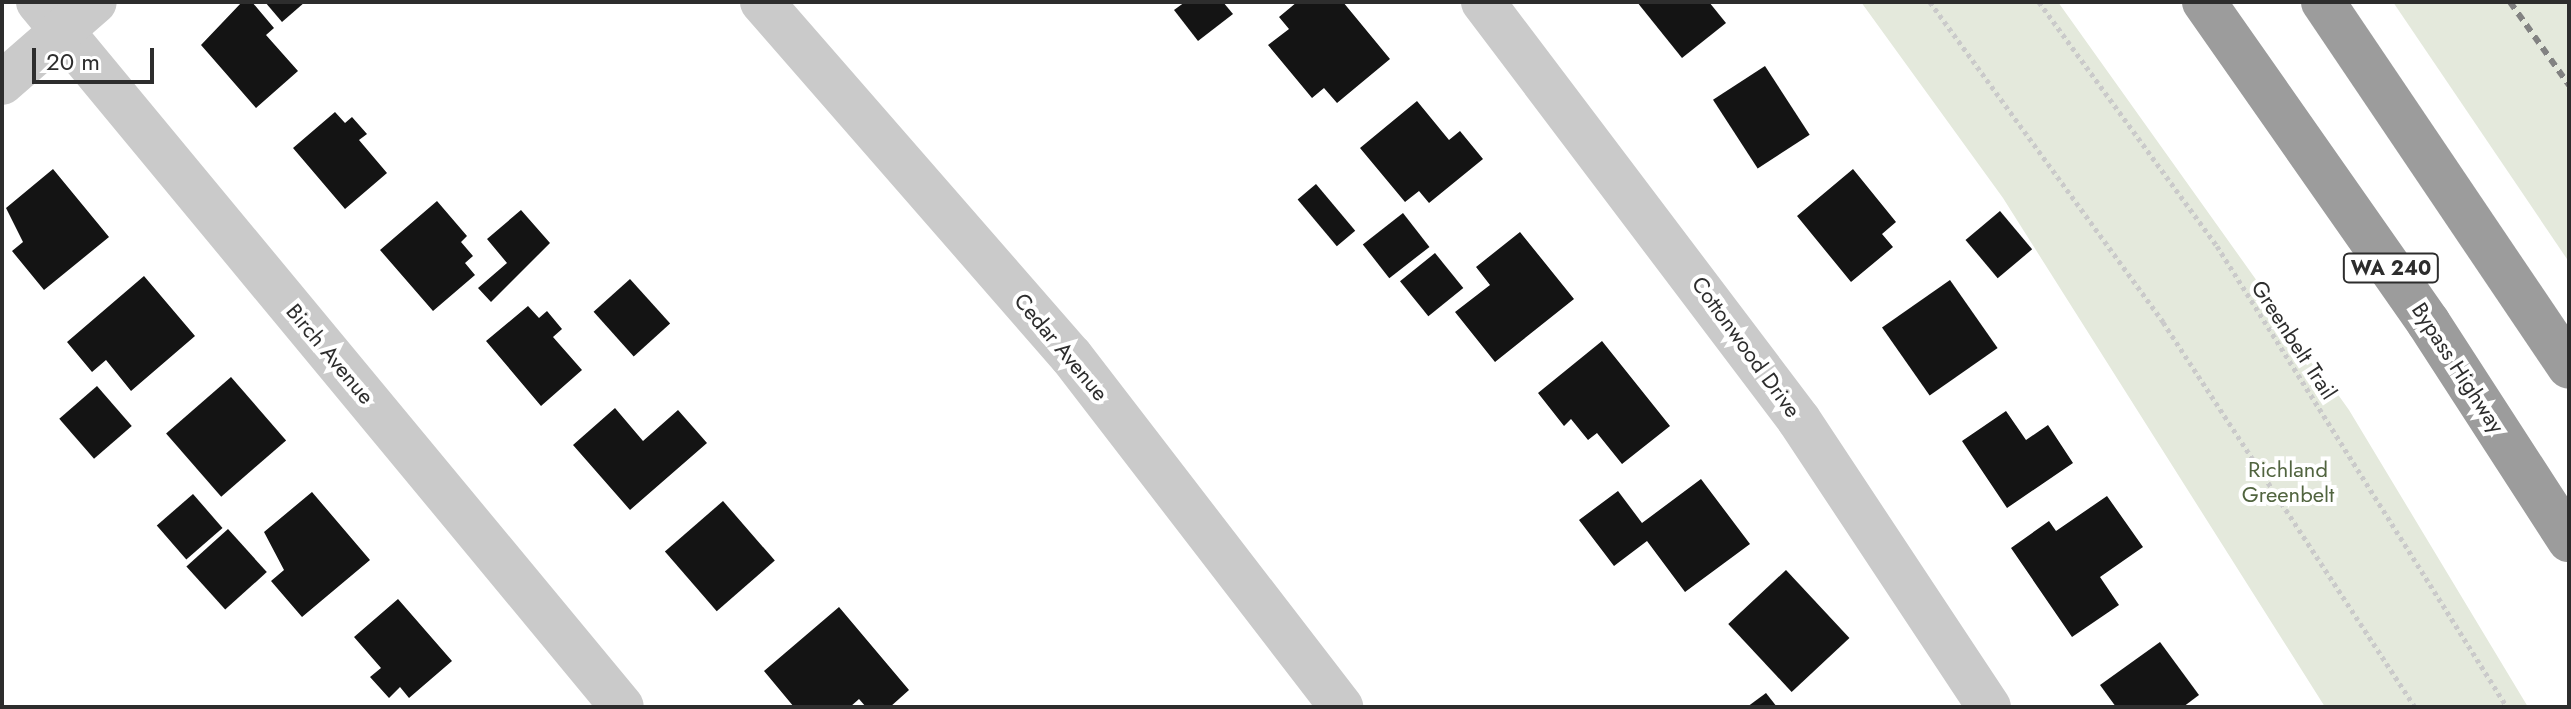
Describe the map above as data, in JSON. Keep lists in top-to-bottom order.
{
  "streets": {
    "highway": ["WA 240", "Bypass Highway"],
    "street": ["Cedar Avenue", "Cottonwood Drive", "Birch Avenue"],
    "path": ["Greenbelt Trail"]
  },
  "parks": ["Richland Greenbelt"],
  "scale_bar": "20 m"
}
